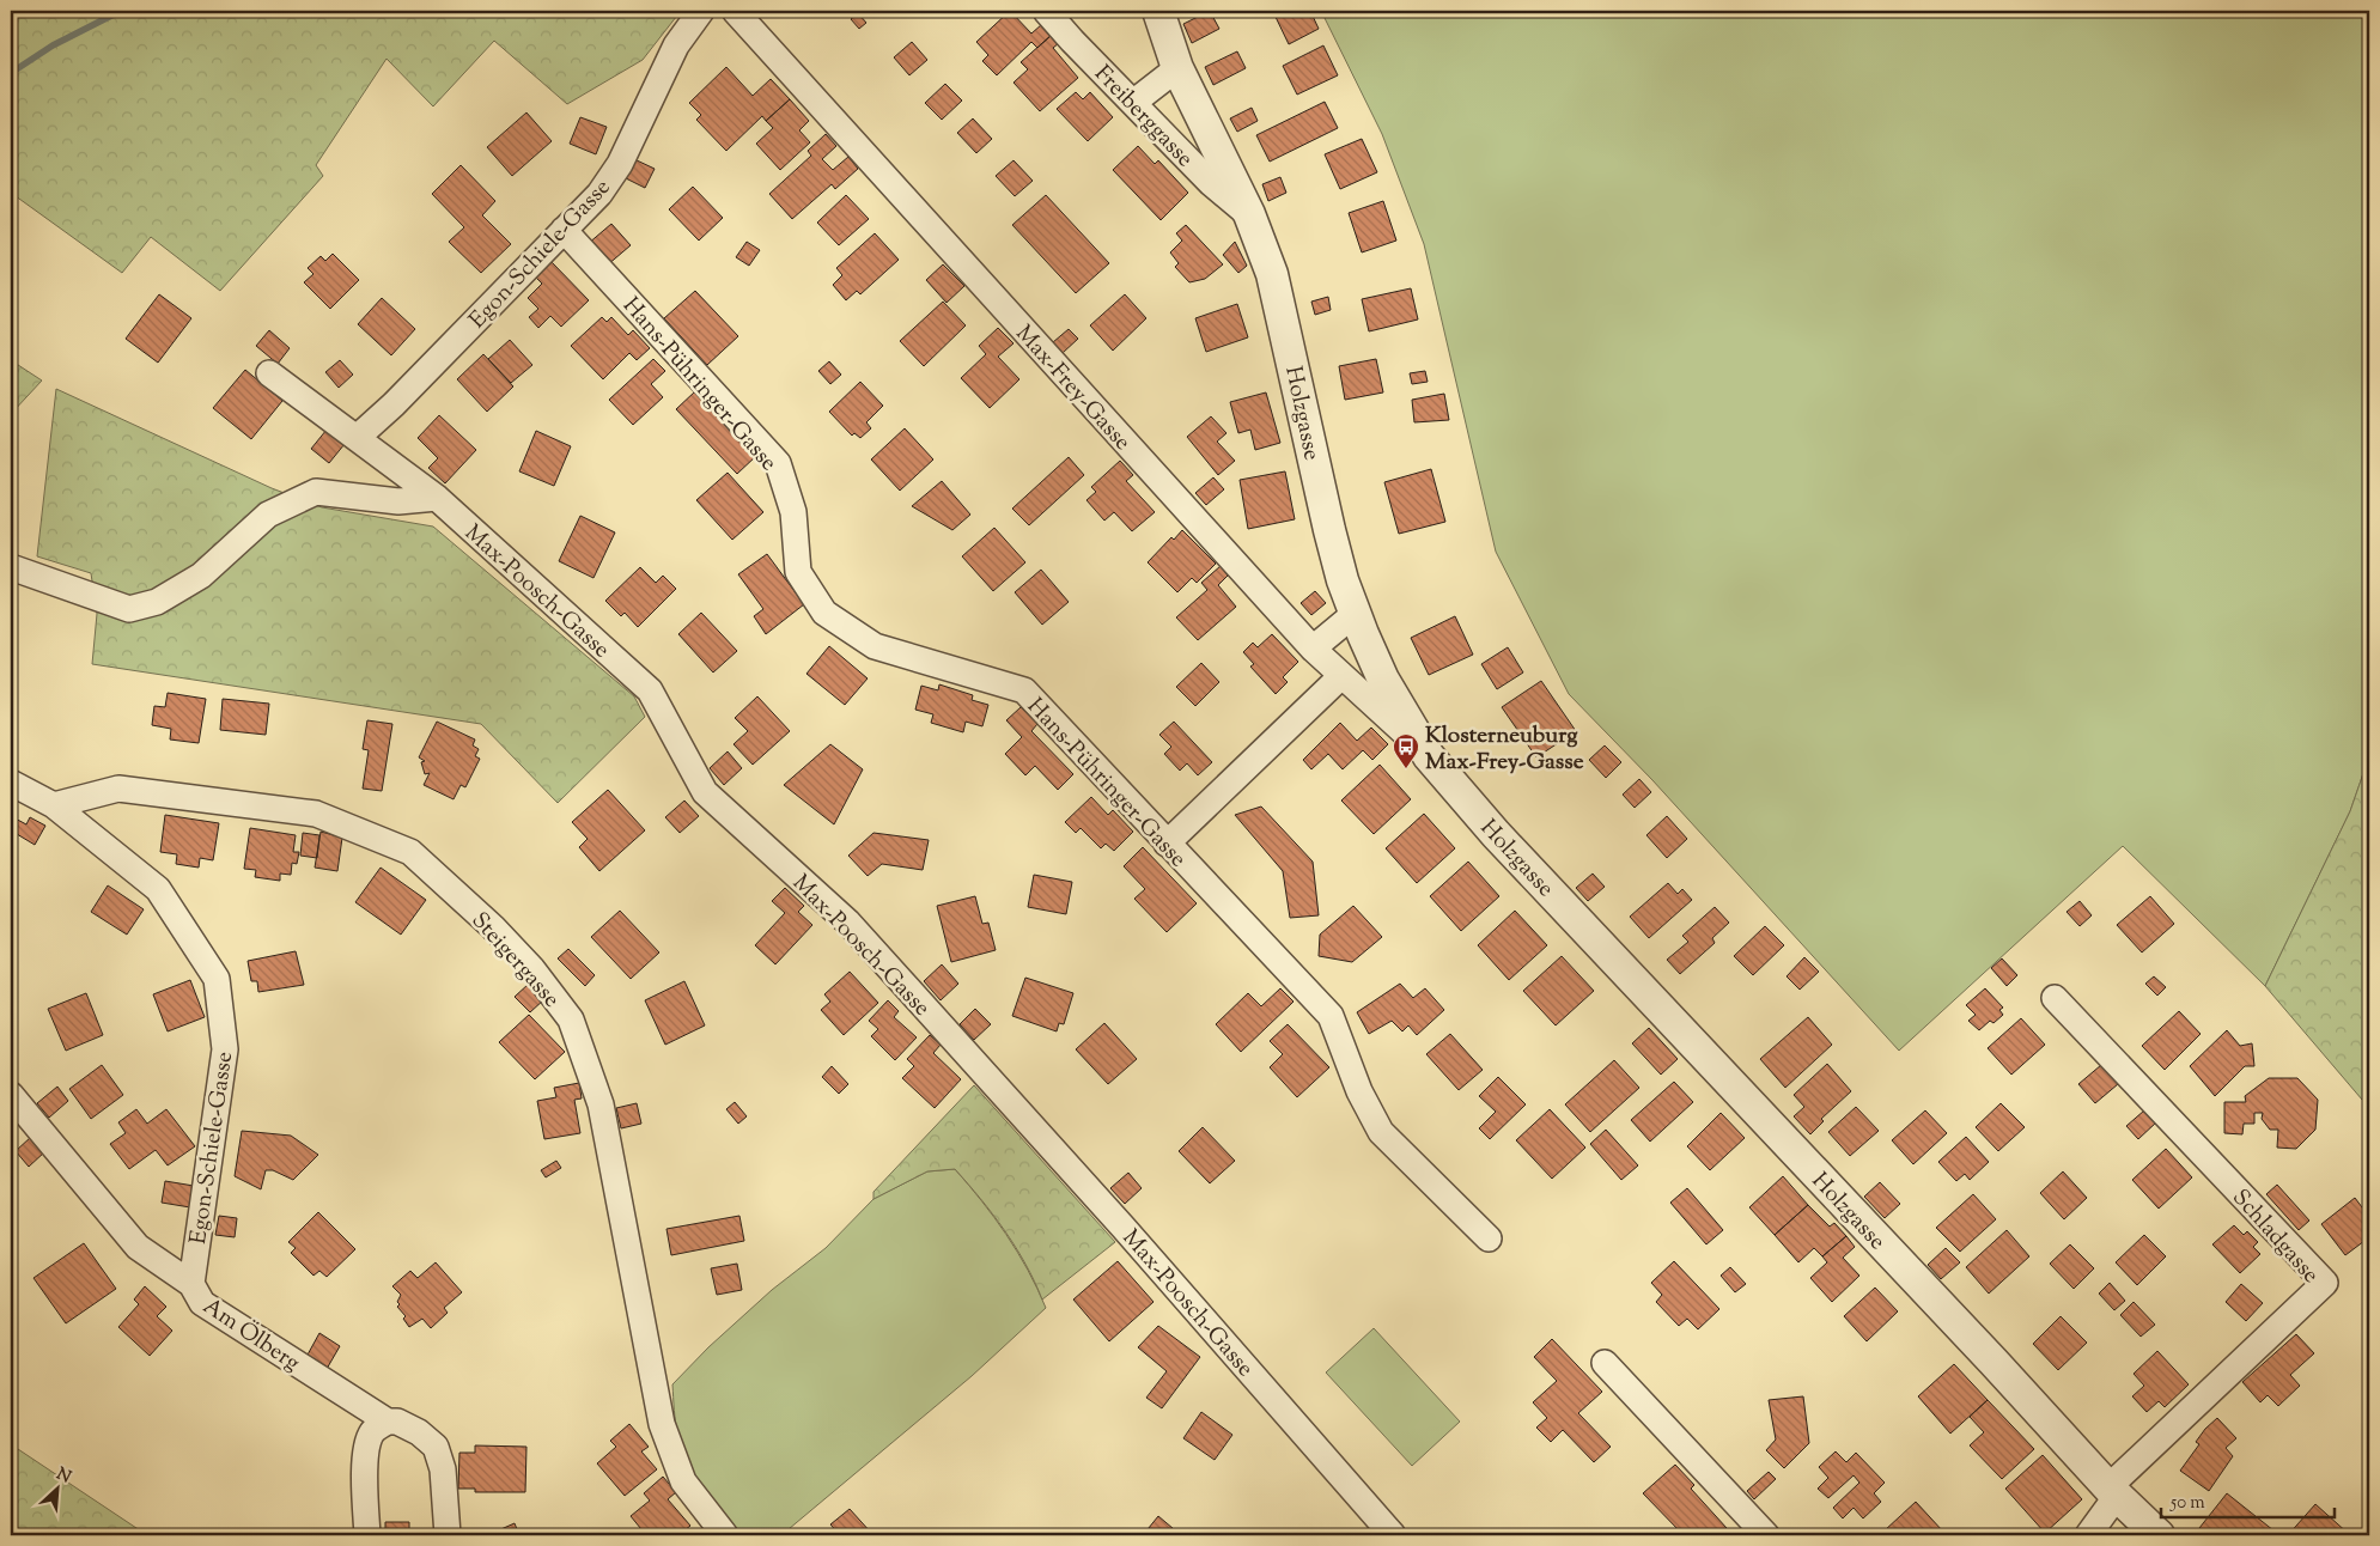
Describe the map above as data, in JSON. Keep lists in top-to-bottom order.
{
  "streets": {
    "street": [
      "Freiberggasse",
      "Egon-Schiele-Gasse",
      "Hans-Pühringer-Gasse",
      "Max-Frey-Gasse",
      "Holzgasse",
      "Max-Poosch-Gasse",
      "Steigergasse",
      "Schladgasse",
      "Am Ölberg"
    ]
  },
  "crossings": [
    ["Freiberggasse", "Holzgasse"],
    ["Egon-Schiele-Gasse", "Hans-Pühringer-Gasse"],
    ["Egon-Schiele-Gasse", "Max-Poosch-Gasse"],
    ["Egon-Schiele-Gasse", "Steigergasse"],
    ["Egon-Schiele-Gasse", "Am Ölberg"],
    ["Max-Frey-Gasse", "Holzgasse"],
    ["Holzgasse", "Schladgasse"]
  ],
  "places": {
    "bus stop": ["Klosterneuburg Max-Frey-Gasse"]
  },
  "scale_bar": "50 m",
  "north": "top right"
}
